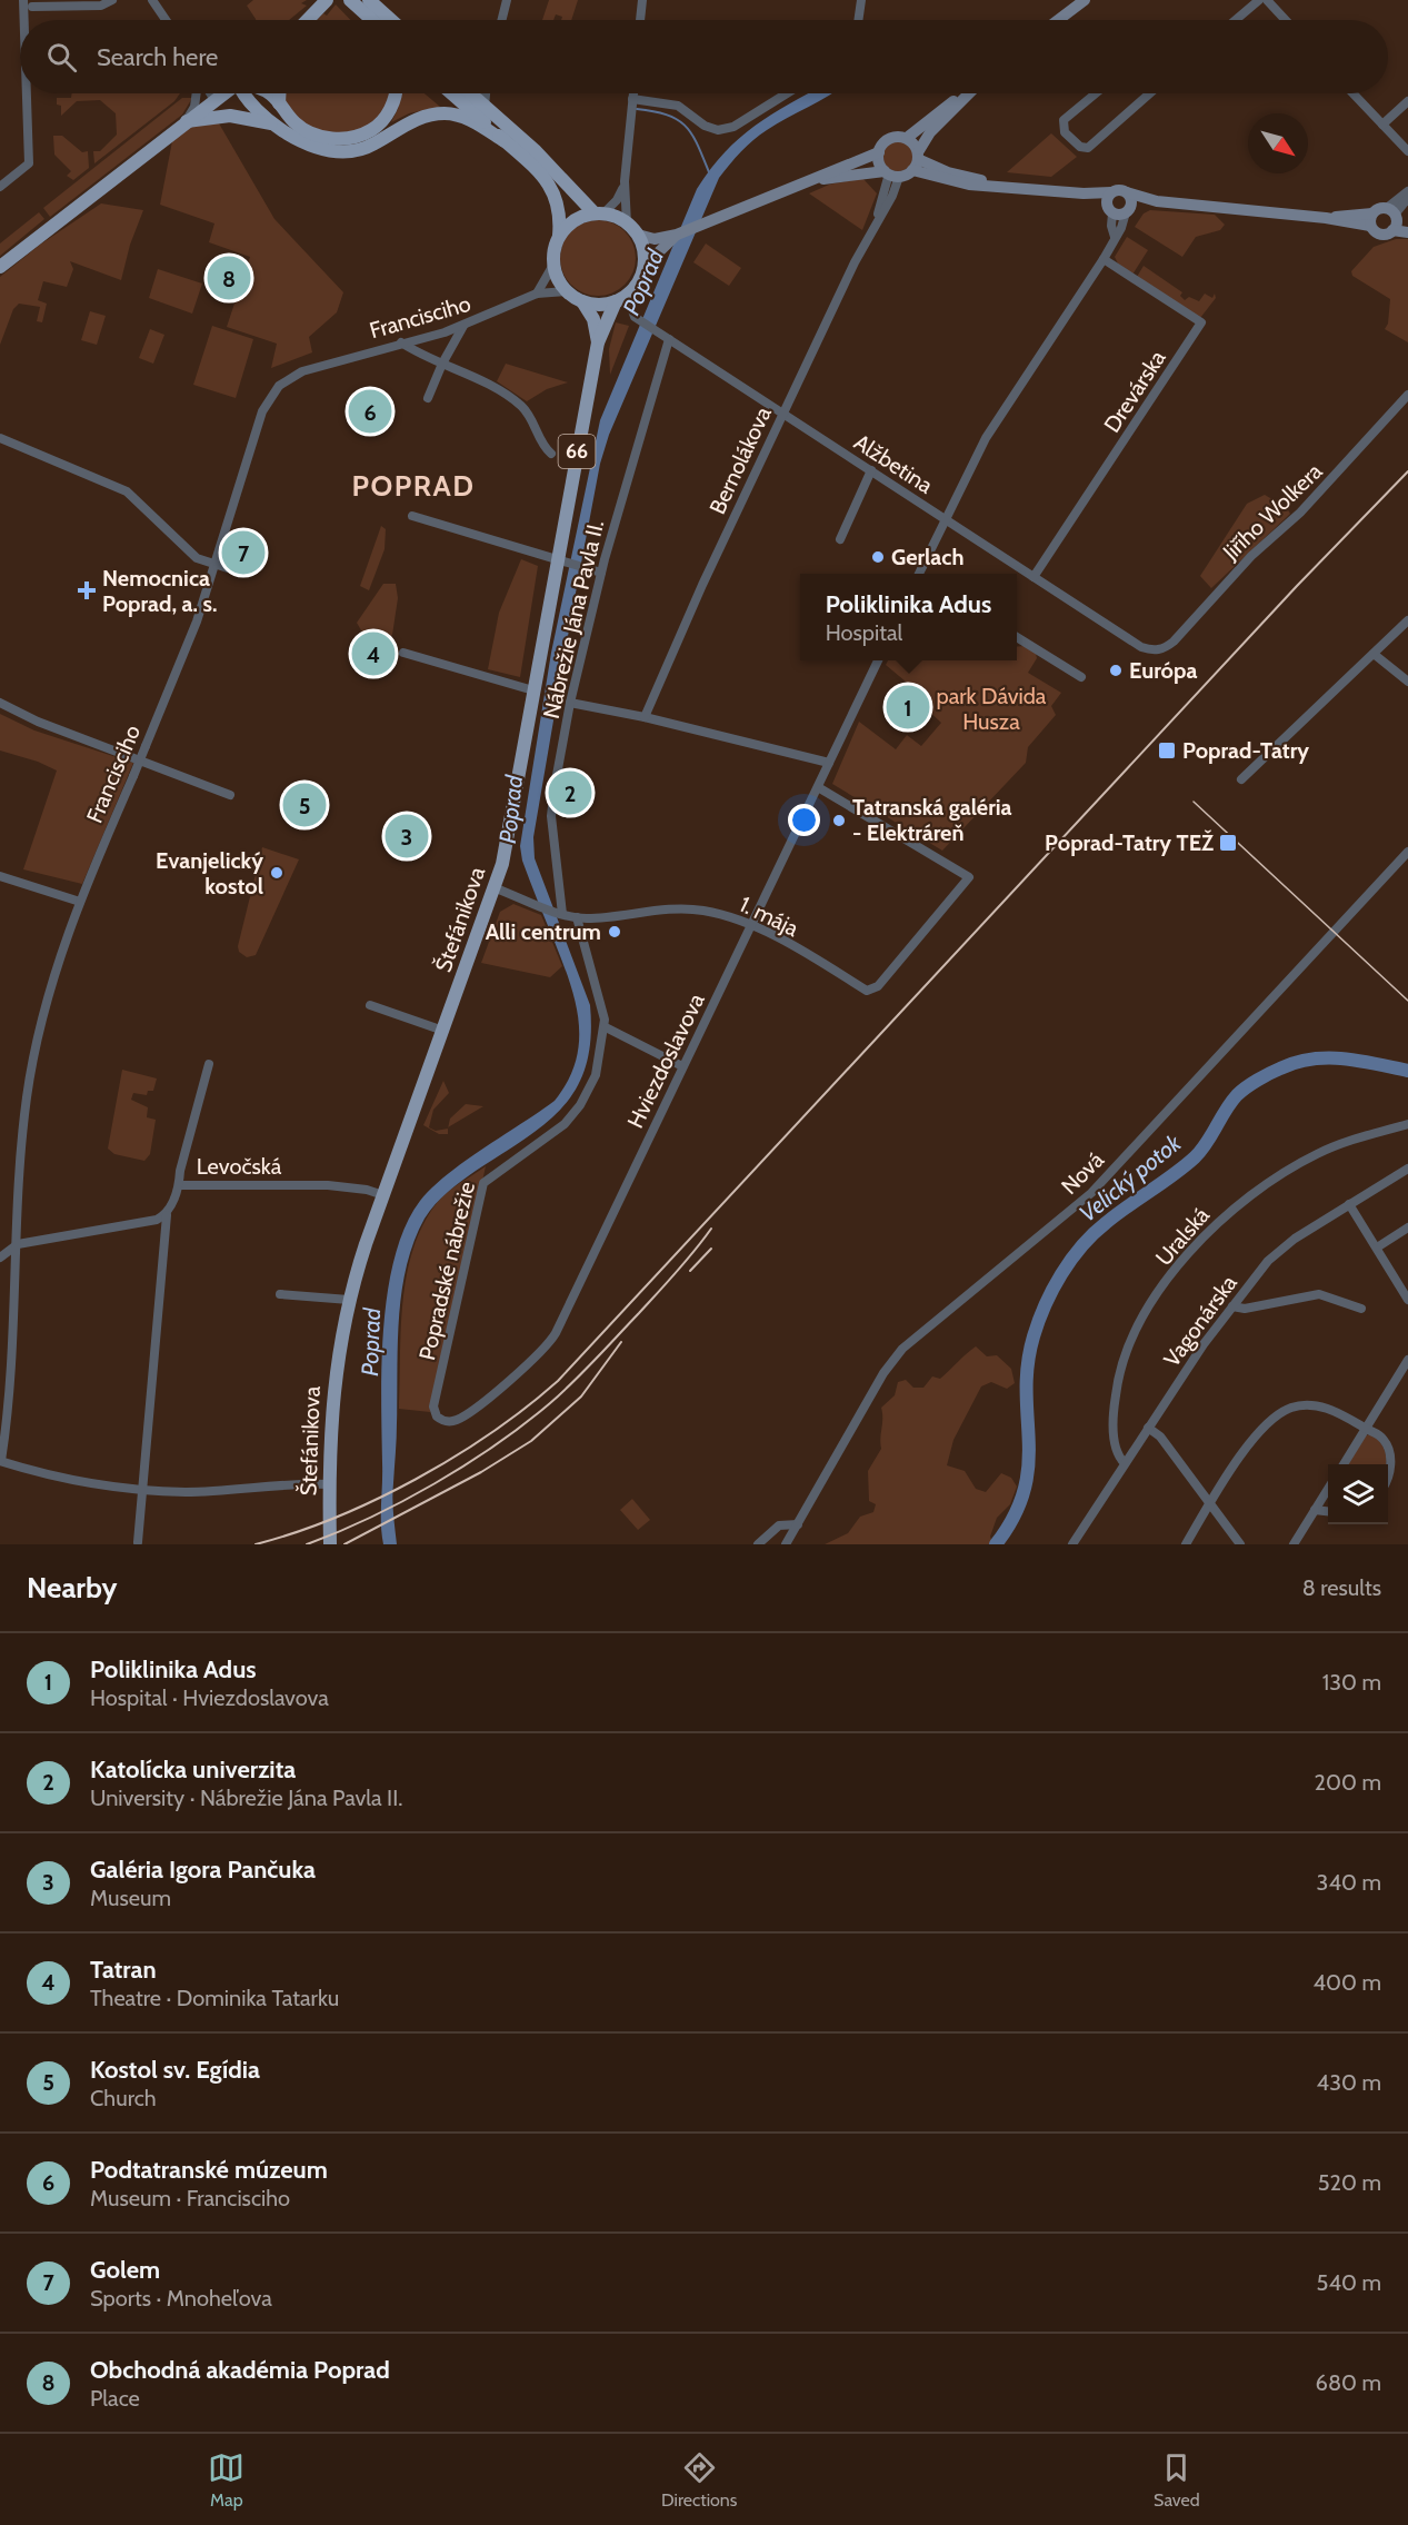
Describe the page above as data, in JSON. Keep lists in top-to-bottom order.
{
  "streets": {
    "main road": ["66", "Štefánikova"],
    "street": [
      "Francisciho",
      "Drevárska",
      "Bernolákova",
      "Alžbetina",
      "Jiřího Wolkera",
      "Nábrežie Jána Pavla II.",
      "1. mája",
      "Hviezdoslavova",
      "Levočská",
      "Nová",
      "Uralská",
      "Popradské nábrežie",
      "Vagonárska"
    ]
  },
  "crossings": [
    ["Francisciho", "66"],
    ["Francisciho", "Alžbetina"],
    ["Francisciho", "Štefánikova"],
    ["Drevárska", "Alžbetina"],
    ["66", "Alžbetina"],
    ["66", "Štefánikova"],
    ["Bernolákova", "Alžbetina"],
    ["Alžbetina", "Jiřího Wolkera"],
    ["Alžbetina", "Nábrežie Jána Pavla II."],
    ["Alžbetina", "Štefánikova"],
    ["Nábrežie Jána Pavla II.", "1. mája"],
    ["1. mája", "Štefánikova"],
    ["1. mája", "Hviezdoslavova"],
    ["1. mája", "Popradské nábrežie"],
    ["Štefánikova", "Levočská"],
    ["Hviezdoslavova", "Popradské nábrežie"],
    ["Uralská", "Vagonárska"]
  ],
  "districts": ["POPRAD"],
  "water": ["Poprad", "Velický potok"],
  "parks": ["park Dávida Husza"],
  "places": {
    "other": [
      "Gerlach",
      "Európa",
      "Tatranská galéria - Elektráreň",
      "Evanjelický kostol",
      "Alli centrum"
    ],
    "health": ["Nemocnica Poprad, a. s."],
    "transit": ["Poprad-Tatry", "Poprad-Tatry TEŽ"]
  },
  "north": "bottom right",
  "page": {
    "search": "Search here",
    "pins": [
      "8",
      "6",
      "7",
      "4",
      "1",
      "2",
      "5",
      "3"
    ],
    "popup": ["Poliklinika Adus", "Hospital"],
    "heading": ["Nearby", "8 results"],
    "list": [
      {
        "mark": "1",
        "name": "Poliklinika Adus",
        "note": "Hospital · Hviezdoslavova",
        "value": "130 m"
      },
      {
        "mark": "2",
        "name": "Katolícka univerzita",
        "note": "University · Nábrežie Jána Pavla II.",
        "value": "200 m"
      },
      {
        "mark": "3",
        "name": "Galéria Igora Pančuka",
        "note": "Museum",
        "value": "340 m"
      },
      {
        "mark": "4",
        "name": "Tatran",
        "note": "Theatre · Dominika Tatarku",
        "value": "400 m"
      },
      {
        "mark": "5",
        "name": "Kostol sv. Egídia",
        "note": "Church",
        "value": "430 m"
      },
      {
        "mark": "6",
        "name": "Podtatranské múzeum",
        "note": "Museum · Francisciho",
        "value": "520 m"
      },
      {
        "mark": "7",
        "name": "Golem",
        "note": "Sports · Mnoheľova",
        "value": "540 m"
      },
      {
        "mark": "8",
        "name": "Obchodná akadémia Poprad",
        "note": "Place",
        "value": "680 m"
      }
    ],
    "nav": ["Map", "Directions", "Saved"]
  }
}
